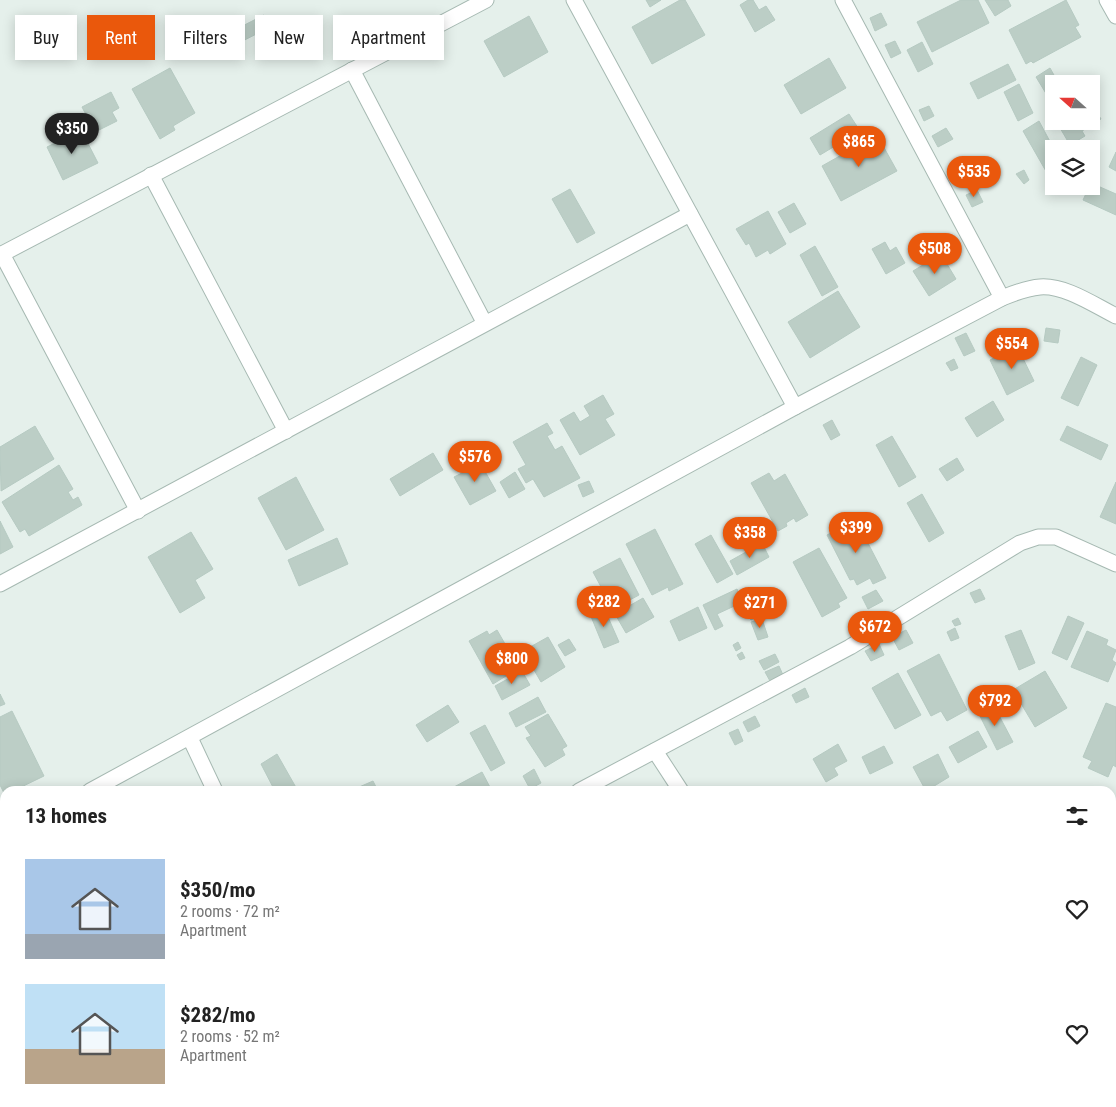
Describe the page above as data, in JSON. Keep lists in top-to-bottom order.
{
  "north": "left",
  "page": {
    "chip": [
      "Buy",
      "Rent",
      "Filters",
      "New",
      "Apartment"
    ],
    "price": [
      "$350",
      "$865",
      "$535",
      "$508",
      "$554",
      "$576",
      "$399",
      "$358",
      "$282",
      "$271",
      "$672",
      "$800",
      "$792"
    ],
    "heading": "13 homes",
    "list": [
      {
        "name": "$350/mo",
        "note": "2 rooms · 72 m² · Apartment"
      },
      {
        "name": "$282/mo",
        "note": "2 rooms · 52 m² · Apartment"
      }
    ]
  }
}
